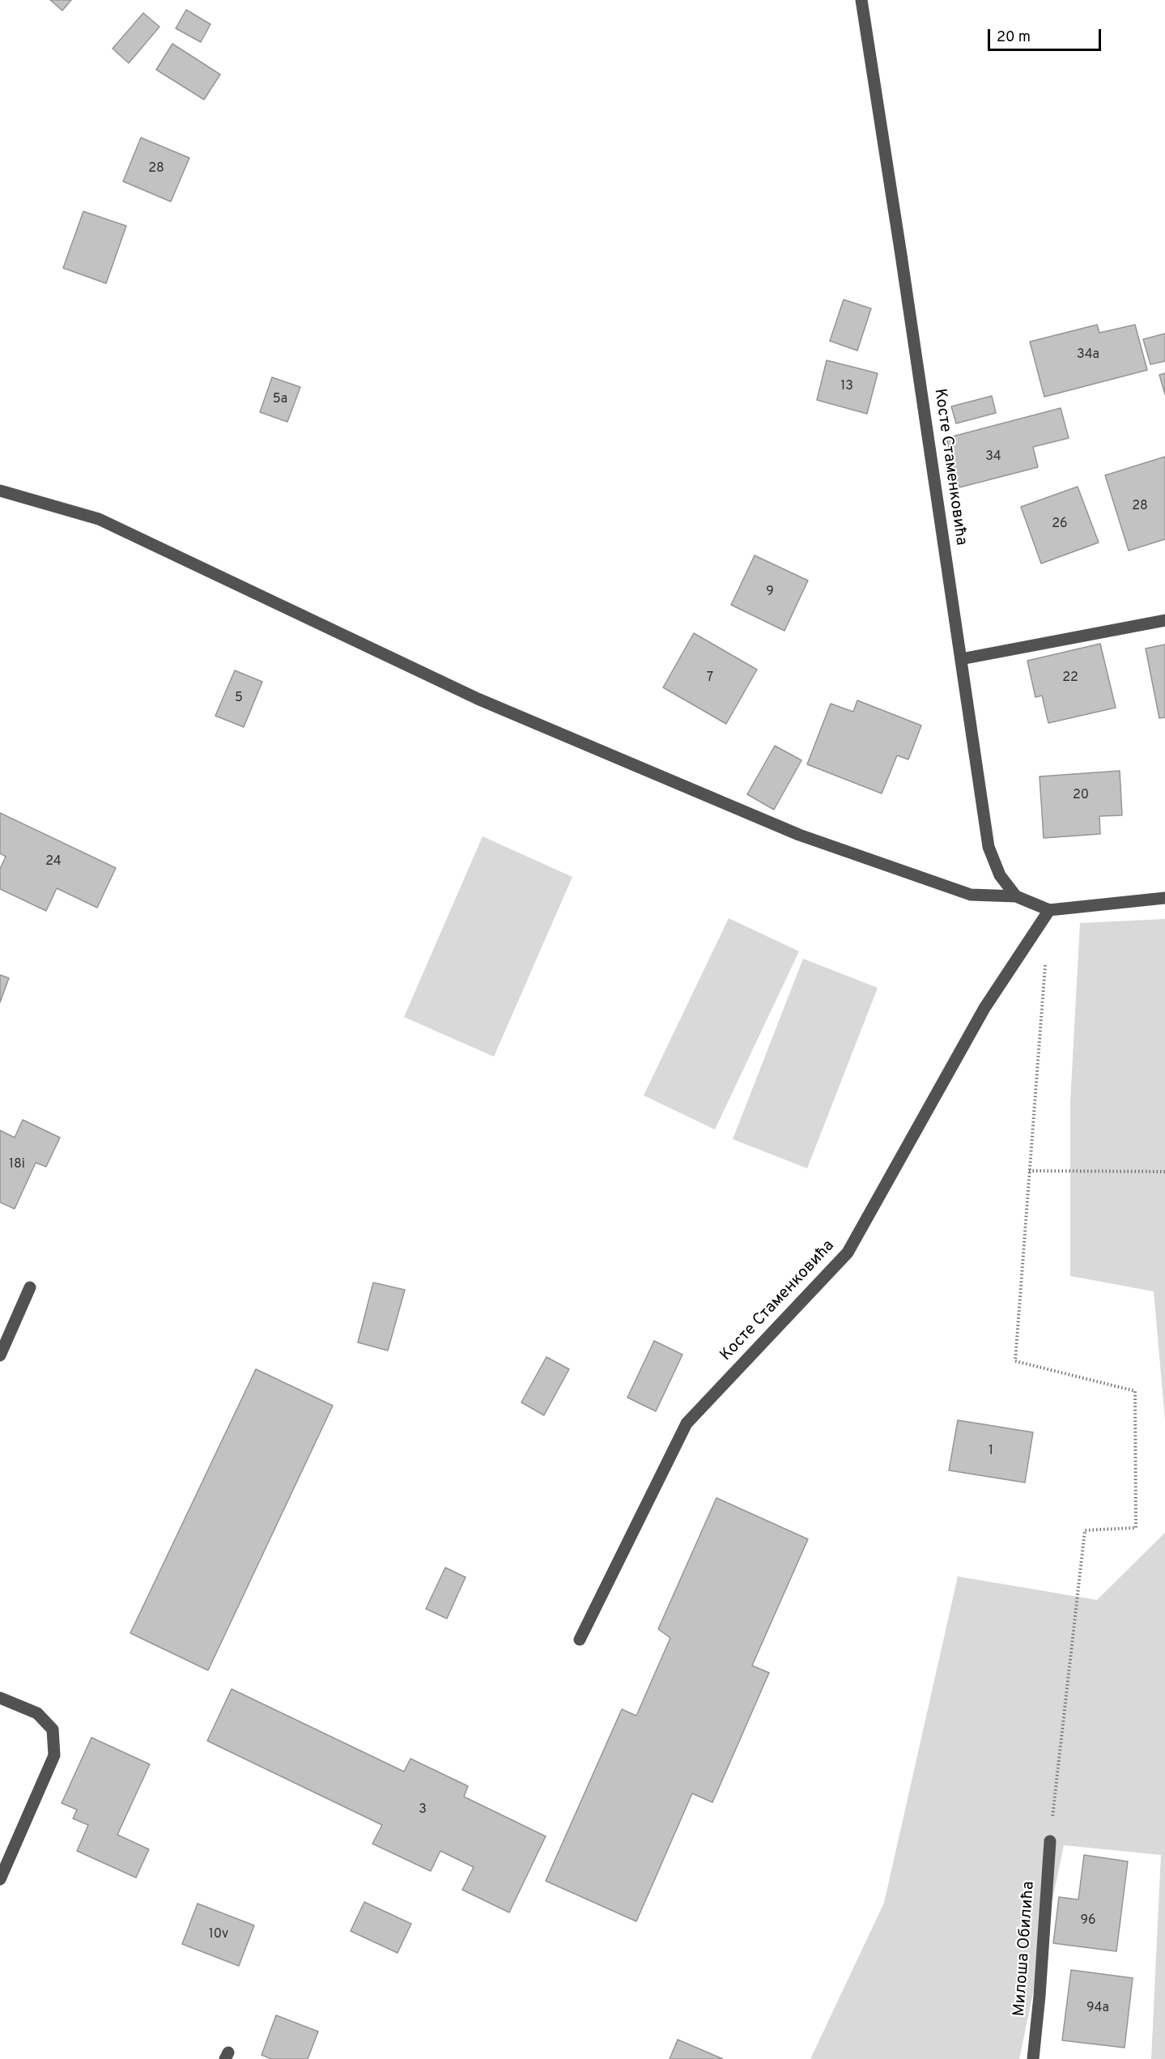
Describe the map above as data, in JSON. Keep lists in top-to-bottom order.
{
  "streets": {
    "street": ["Косте Стаменковића", "Милоша Обилића"]
  },
  "house_numbers": [
    "28",
    "34a",
    "13",
    "5a",
    "34",
    "28",
    "26",
    "9",
    "7",
    "22",
    "5",
    "20",
    "24",
    "18i",
    "1",
    "3",
    "96",
    "10v",
    "94a"
  ],
  "scale_bar": "20 m"
}
